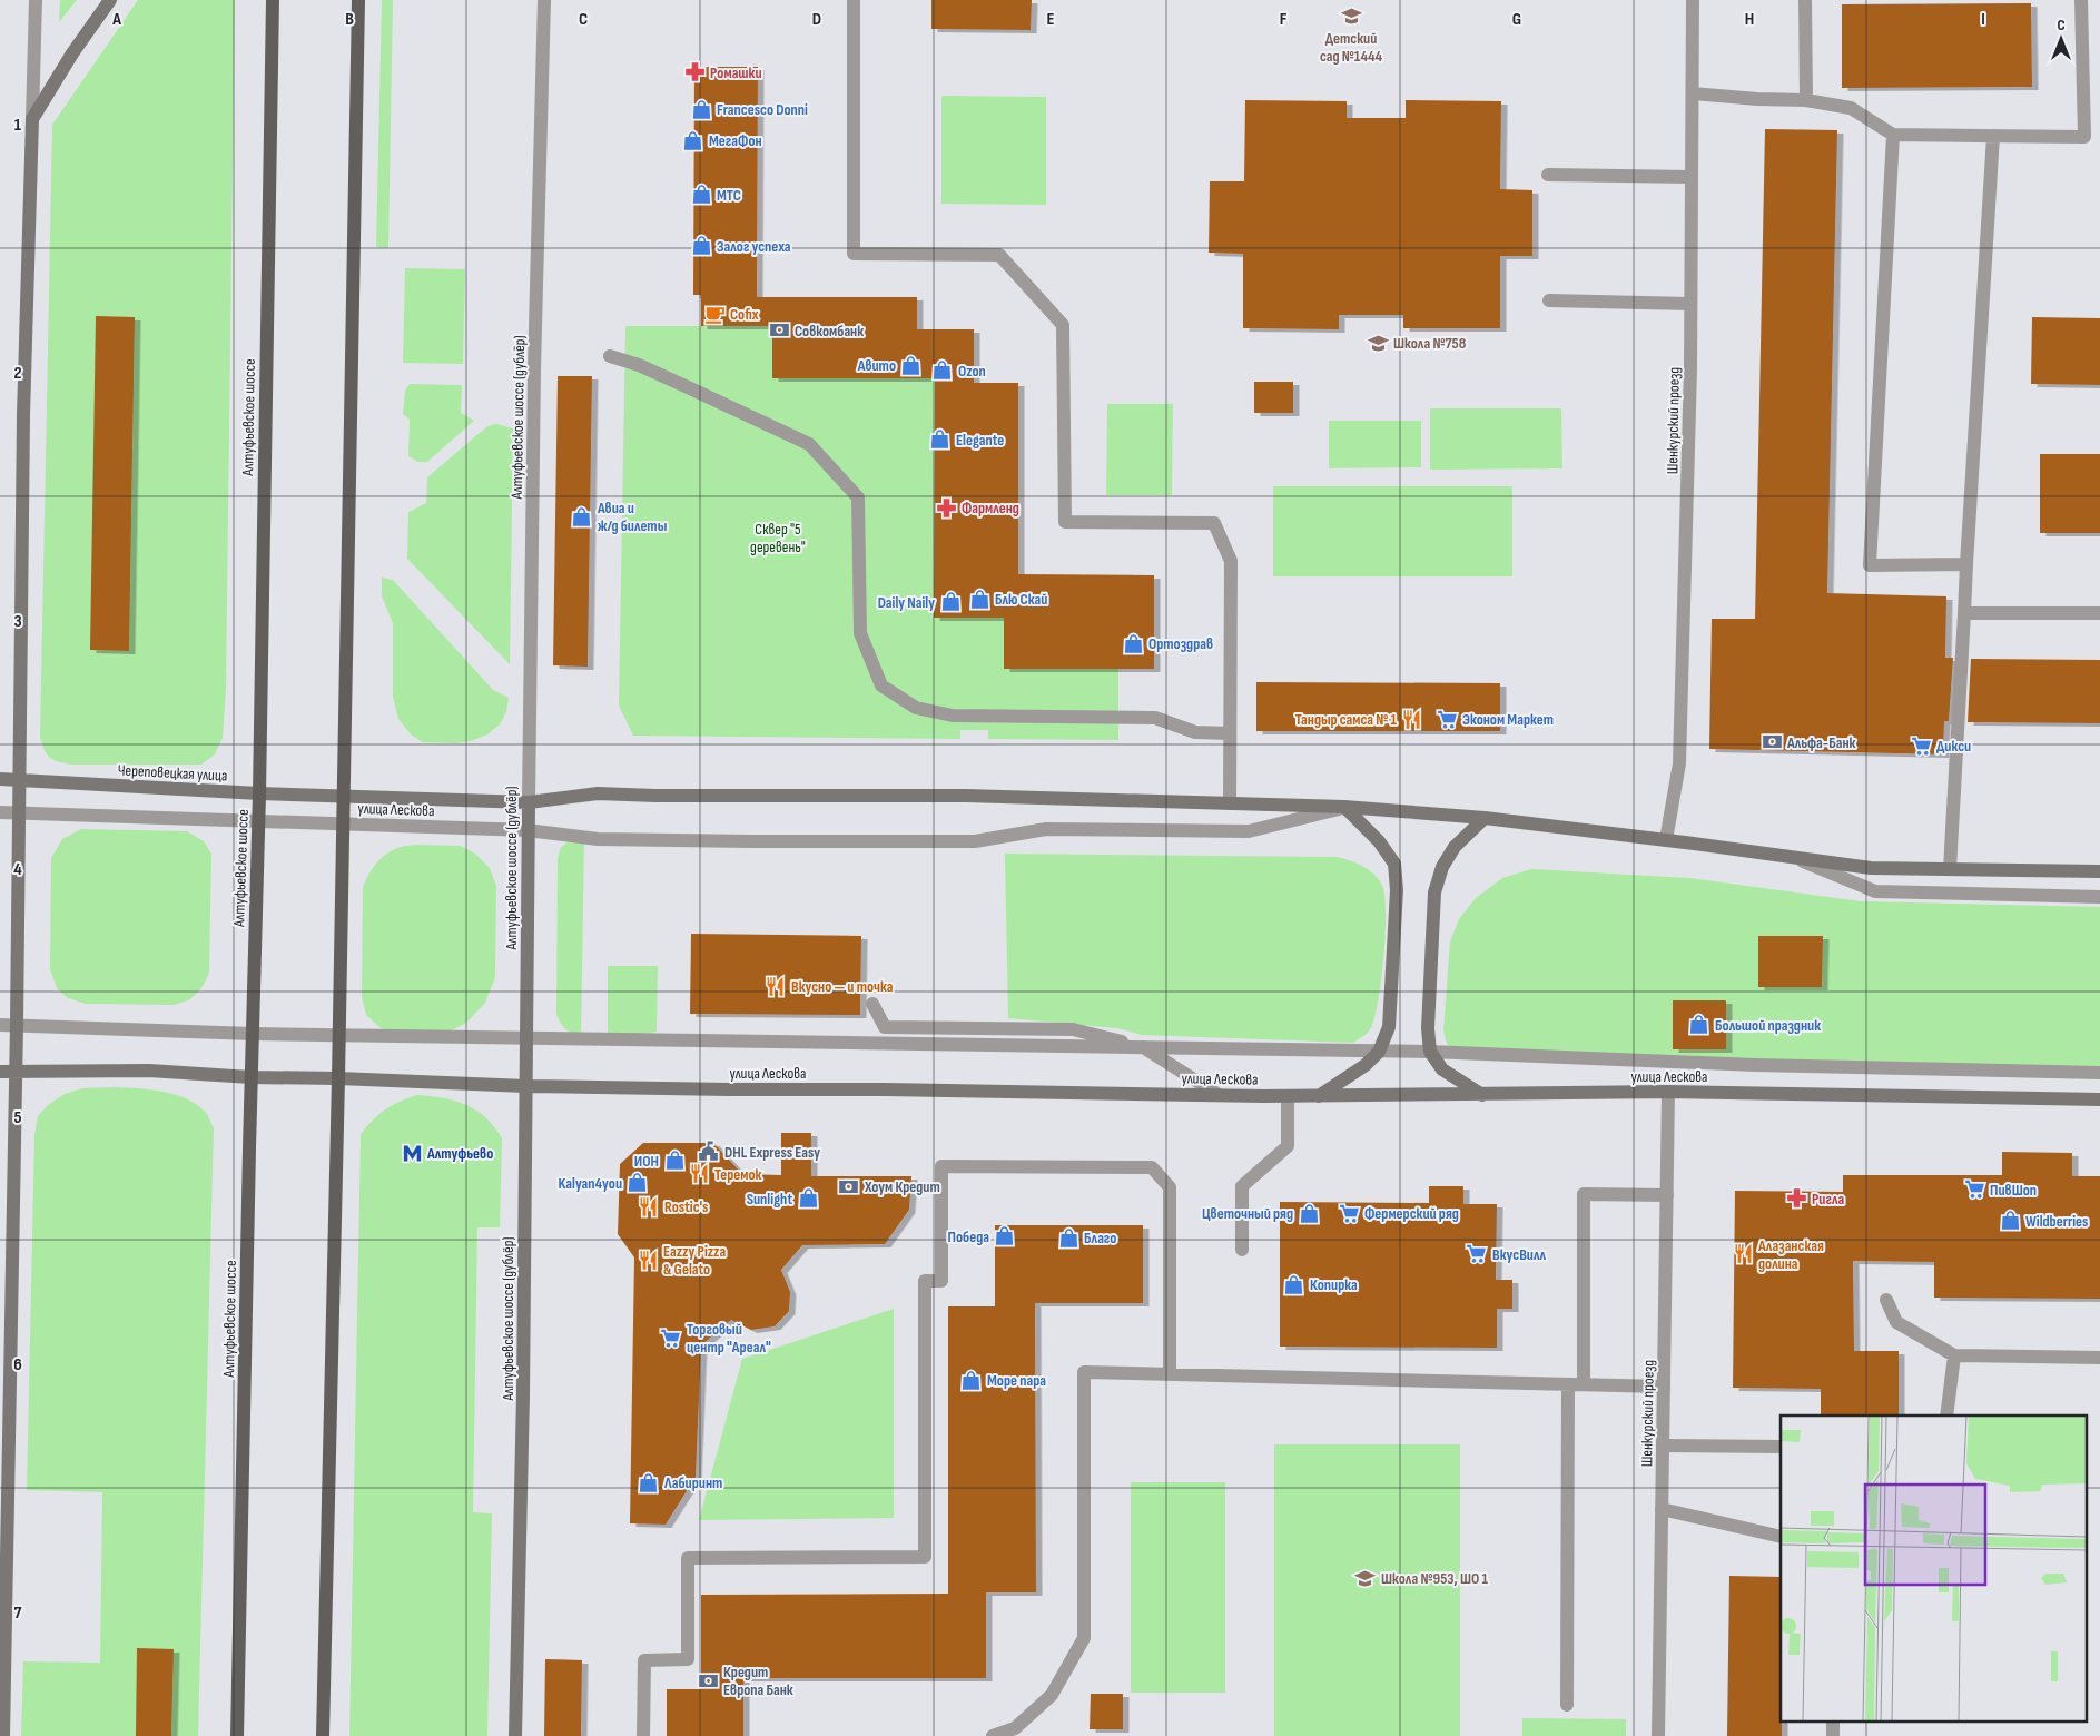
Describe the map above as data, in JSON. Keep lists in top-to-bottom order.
{
  "streets": {
    "main road": [
      "Алтуфьевское шоссе",
      "Алтуфьевское шоссе (дублёр)",
      "Череповецкая улица",
      "улица Лескова"
    ],
    "street": ["Шенкурский проезд"]
  },
  "crossings": [
    ["Алтуфьевское шоссе", "Череповецкая улица"],
    ["Алтуфьевское шоссе (дублёр)", "улица Лескова"],
    ["Шенкурский проезд", "улица Лескова"],
    ["Череповецкая улица", "улица Лескова"]
  ],
  "parks": ["Сквер \"5 деревень\""],
  "places": {
    "school or university": ["Детский сад №1444", "Школа №758", "Школа №953, ШО 1"],
    "pharmacy": ["Ромашки", "Фармленд", "Ригла"],
    "shop": [
      "Francesco Donni",
      "МегаФон",
      "МТС",
      "Залог успеха",
      "Авито",
      "Ozon",
      "Elegante",
      "Авиа и ж/д билеты",
      "Блю Скай",
      "Daily Naily",
      "Ортоздрав",
      "Большой праздник",
      "ИОН",
      "Kalyan4you",
      "Sunlight",
      "Цветочный ряд",
      "Wildberries",
      "Победа",
      "Благо",
      "Копирка",
      "Море пара",
      "Лабиринт"
    ],
    "cafe": ["Cofix"],
    "bank": [
      "Совкомбанк",
      "Альфа-Банк",
      "Хоум Кредит",
      "Кредит Европа Банк"
    ],
    "restaurant": [
      "Тандыр самса № 1",
      "Вкусно — и точка",
      "Теремок",
      "Rostic's",
      "Алазанская долина",
      "Eazzy Pizza & Gelato"
    ],
    "supermarket": [
      "Эконом Маркет",
      "Дикси",
      "ПивШоп",
      "Фермерский ряд",
      "ВкусВилл",
      "Торговый центр \"Ареал\""
    ],
    "public building": ["DHL Express Easy"],
    "metro station": ["Алтуфьево"]
  },
  "north": "top",
  "grid": {
    "columns": [
      "A",
      "B",
      "C",
      "D",
      "E",
      "F",
      "G",
      "H",
      "I"
    ],
    "rows": [
      "1",
      "2",
      "3",
      "4",
      "5",
      "6",
      "7"
    ]
  }
}
